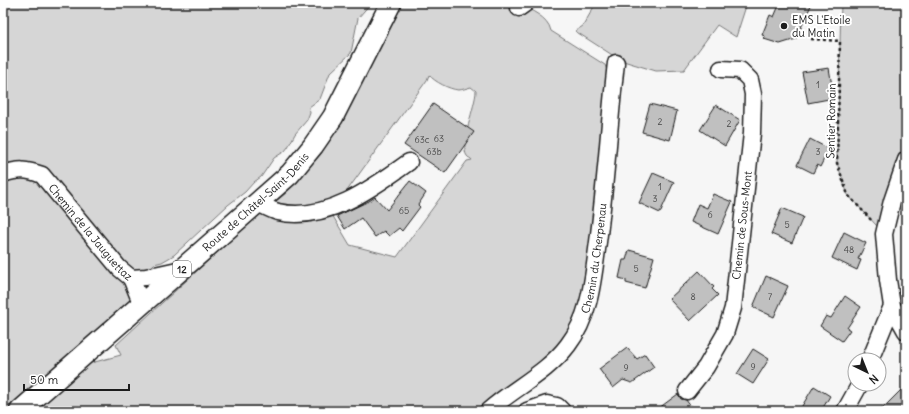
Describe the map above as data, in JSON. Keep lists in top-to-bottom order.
{
  "streets": {
    "main road": ["Route de Châtel-Saint-Denis", "12"],
    "street": ["Chemin de Sous-Mont", "Chemin de la Jauguettaz", "Chemin du Cherpenau"],
    "path": ["Sentier Romain"]
  },
  "crossings": [
    ["Route de Châtel-Saint-Denis", "Chemin de la Jauguettaz"]
  ],
  "places": ["EMS L'Etoile du Matin"],
  "house_numbers": [
    "1",
    "2",
    "2",
    "63",
    "63c",
    "63b",
    "3",
    "1",
    "3",
    "65",
    "6",
    "5",
    "48",
    "5",
    "8",
    "7",
    "9",
    "9"
  ],
  "scale_bar": "50 m",
  "north": "bottom right"
}
